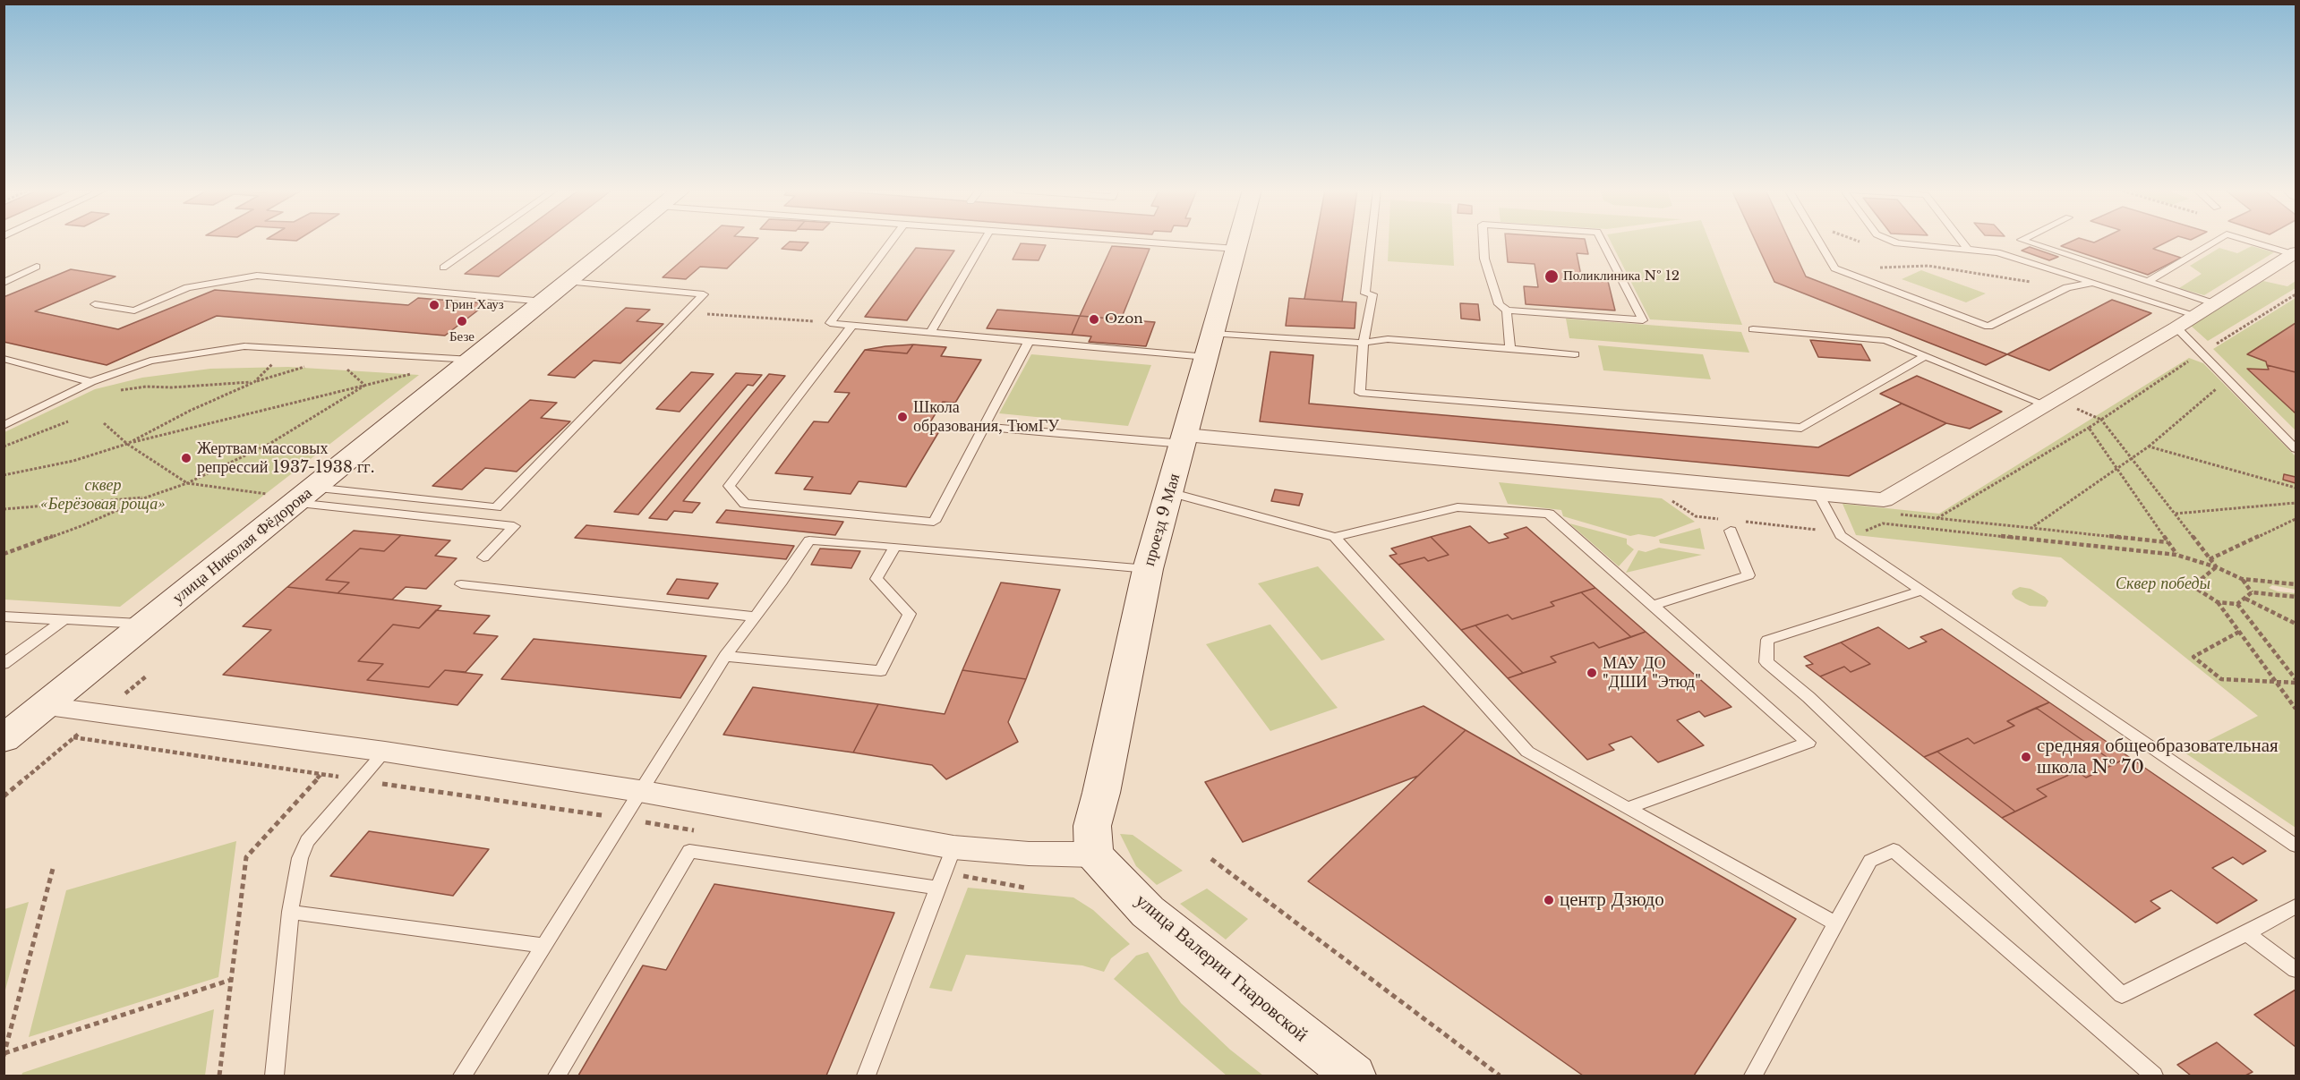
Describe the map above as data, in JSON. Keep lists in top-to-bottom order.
{
  "streets": {
    "street": ["проезд 9 Мая", "улица Николая Фёдорова", "улица Валерии Гнаровской"]
  },
  "crossings": [
    ["проезд 9 Мая", "улица Валерии Гнаровской"]
  ],
  "parks": ["сквер «Берёзовая роща»", "Сквер победы"],
  "places": [
    "Поликлиника № 12",
    "Грин Хауз",
    "Ozon",
    "Безе",
    "Школа образования, ТюмГУ",
    "Жертвам массовых репрессий 1937-1938 гг.",
    "МАУ ДО \"ДШИ \"Этюд\"",
    "средняя общеобразовательная школа № 70",
    "центр Дзюдо"
  ]
}
